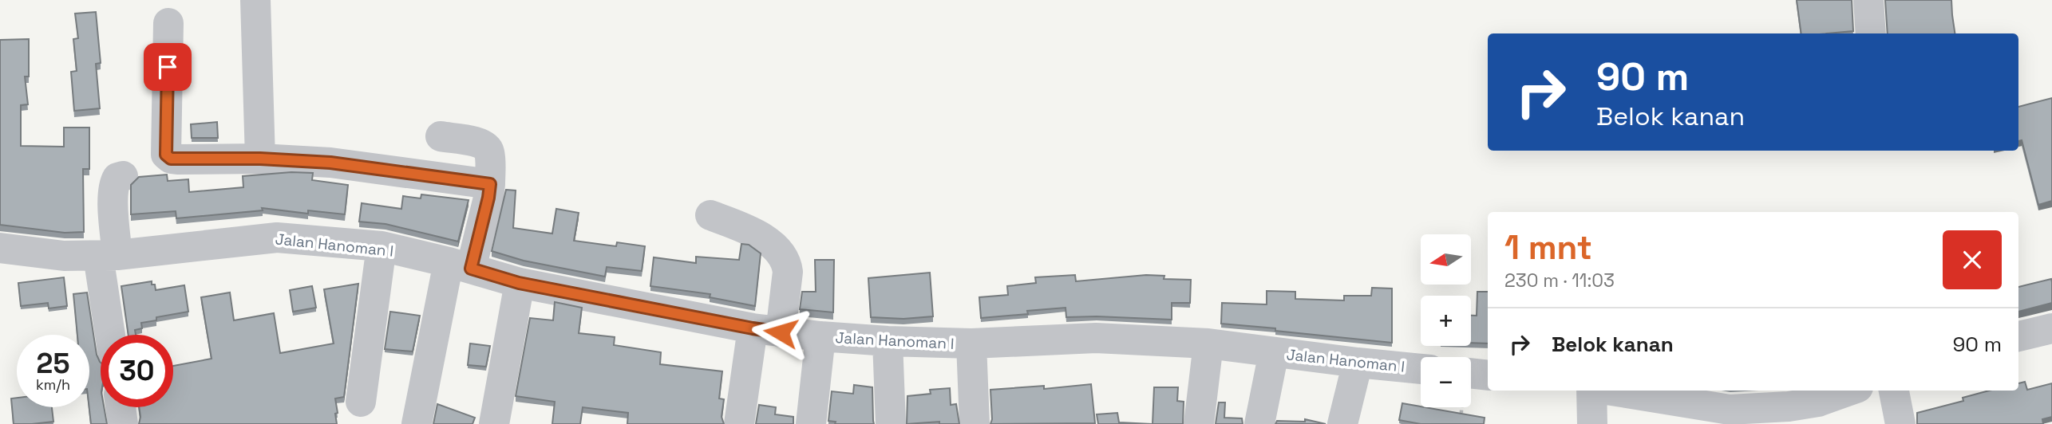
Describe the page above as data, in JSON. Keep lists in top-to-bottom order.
{
  "streets": {
    "street": ["Jalan Hanoman I"]
  },
  "north": "left",
  "page": {
    "turn": ["90 m", "Belok kanan"],
    "heading": ["1 mnt", "230 m · 11:03"],
    "map_buttons": ["+", "−"],
    "list": [
      {
        "name": "Belok kanan",
        "value": "90 m"
      }
    ],
    "speed": "25 km/h",
    "limit": "30"
  }
}
